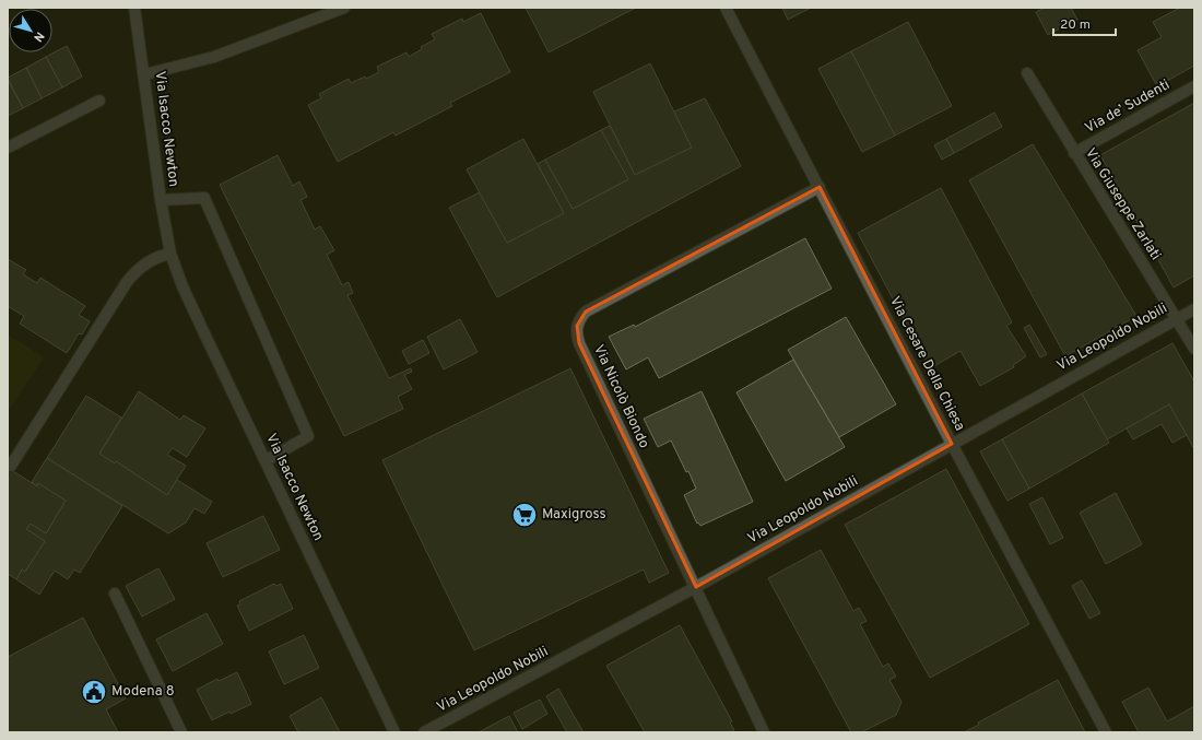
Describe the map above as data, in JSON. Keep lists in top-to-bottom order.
{
  "streets": {
    "street": [
      "Via de’ Sudenti",
      "Via Isacco Newton",
      "Via Giuseppe Zarlati",
      "Via Leopoldo Nobili",
      "Via Cesare Della Chiesa",
      "Via Nicolò Biondo"
    ]
  },
  "crossings": [
    ["Via de’ Sudenti", "Via Giuseppe Zarlati"],
    ["Via Giuseppe Zarlati", "Via Leopoldo Nobili"],
    ["Via Leopoldo Nobili", "Via Cesare Della Chiesa"],
    ["Via Leopoldo Nobili", "Via Nicolò Biondo"],
    ["Via Cesare Della Chiesa", "Via Nicolò Biondo"]
  ],
  "places": {
    "supermarket": ["Maxigross"],
    "public building": ["Modena 8"]
  },
  "scale_bar": "20 m",
  "north": "bottom right"
}
